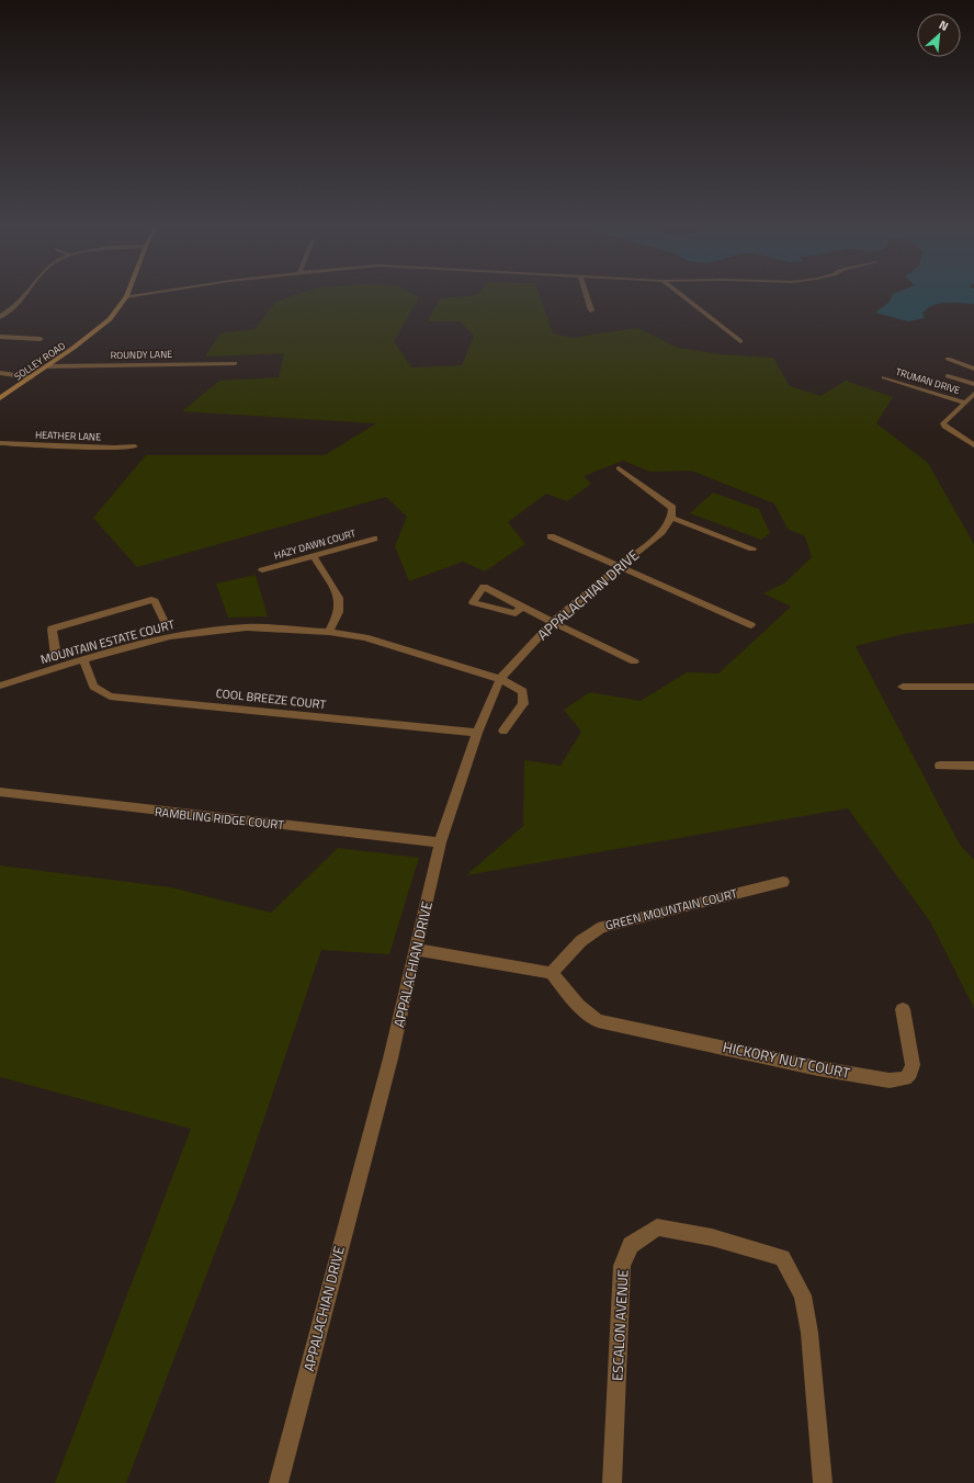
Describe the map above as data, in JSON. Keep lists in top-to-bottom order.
{
  "streets": {
    "main road": ["SOLLEY ROAD"],
    "street": [
      "ROUNDY LANE",
      "TRUMAN DRIVE",
      "HEATHER LANE",
      "HAZY DAWN COURT",
      "APPALACHIAN DRIVE",
      "MOUNTAIN ESTATE COURT",
      "COOL BREEZE COURT",
      "RAMBLING RIDGE COURT",
      "GREEN MOUNTAIN COURT",
      "HICKORY NUT COURT",
      "ESCALON AVENUE"
    ]
  },
  "crossings": [
    ["ROUNDY LANE", "SOLLEY ROAD"],
    ["APPALACHIAN DRIVE", "MOUNTAIN ESTATE COURT"],
    ["APPALACHIAN DRIVE", "COOL BREEZE COURT"],
    ["APPALACHIAN DRIVE", "RAMBLING RIDGE COURT"],
    ["MOUNTAIN ESTATE COURT", "COOL BREEZE COURT"],
    ["GREEN MOUNTAIN COURT", "HICKORY NUT COURT"]
  ],
  "north": "top right"
}
